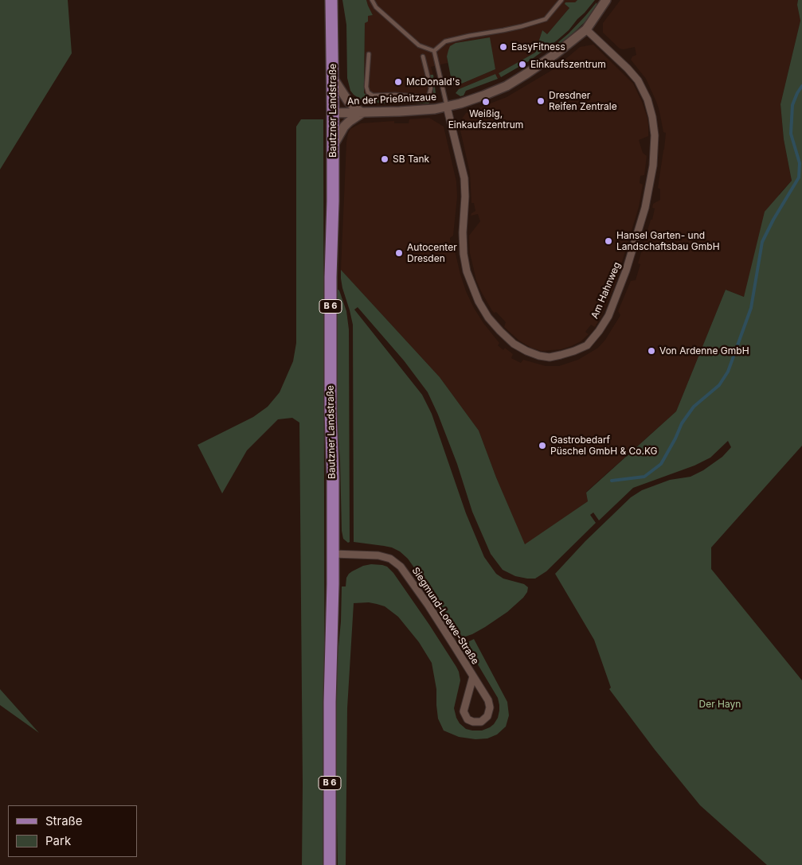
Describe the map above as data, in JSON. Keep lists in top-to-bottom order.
{
  "streets": {
    "main road": ["Bautzner Landstraße", "B 6"],
    "street": ["An der Prießnitzaue", "Am Hahnweg", "Siegmund-Loewe-Straße"]
  },
  "crossings": [
    ["An der Prießnitzaue", "Bautzner Landstraße"],
    ["An der Prießnitzaue", "Am Hahnweg"],
    ["Bautzner Landstraße", "Siegmund-Loewe-Straße"]
  ],
  "parks": ["Der Hayn"],
  "places": [
    "EasyFitness",
    "Einkaufszentrum",
    "McDonald's",
    "Dresdner Reifen Zentrale",
    "Weißig, Einkaufszentrum",
    "SB Tank",
    "Hansel Garten- und Landschaftsbau GmbH",
    "Autocenter Dresden",
    "Von Ardenne GmbH",
    "Gastrobedarf Püschel GmbH & Co.KG"
  ],
  "legend": ["Straße", "Park"]
}
